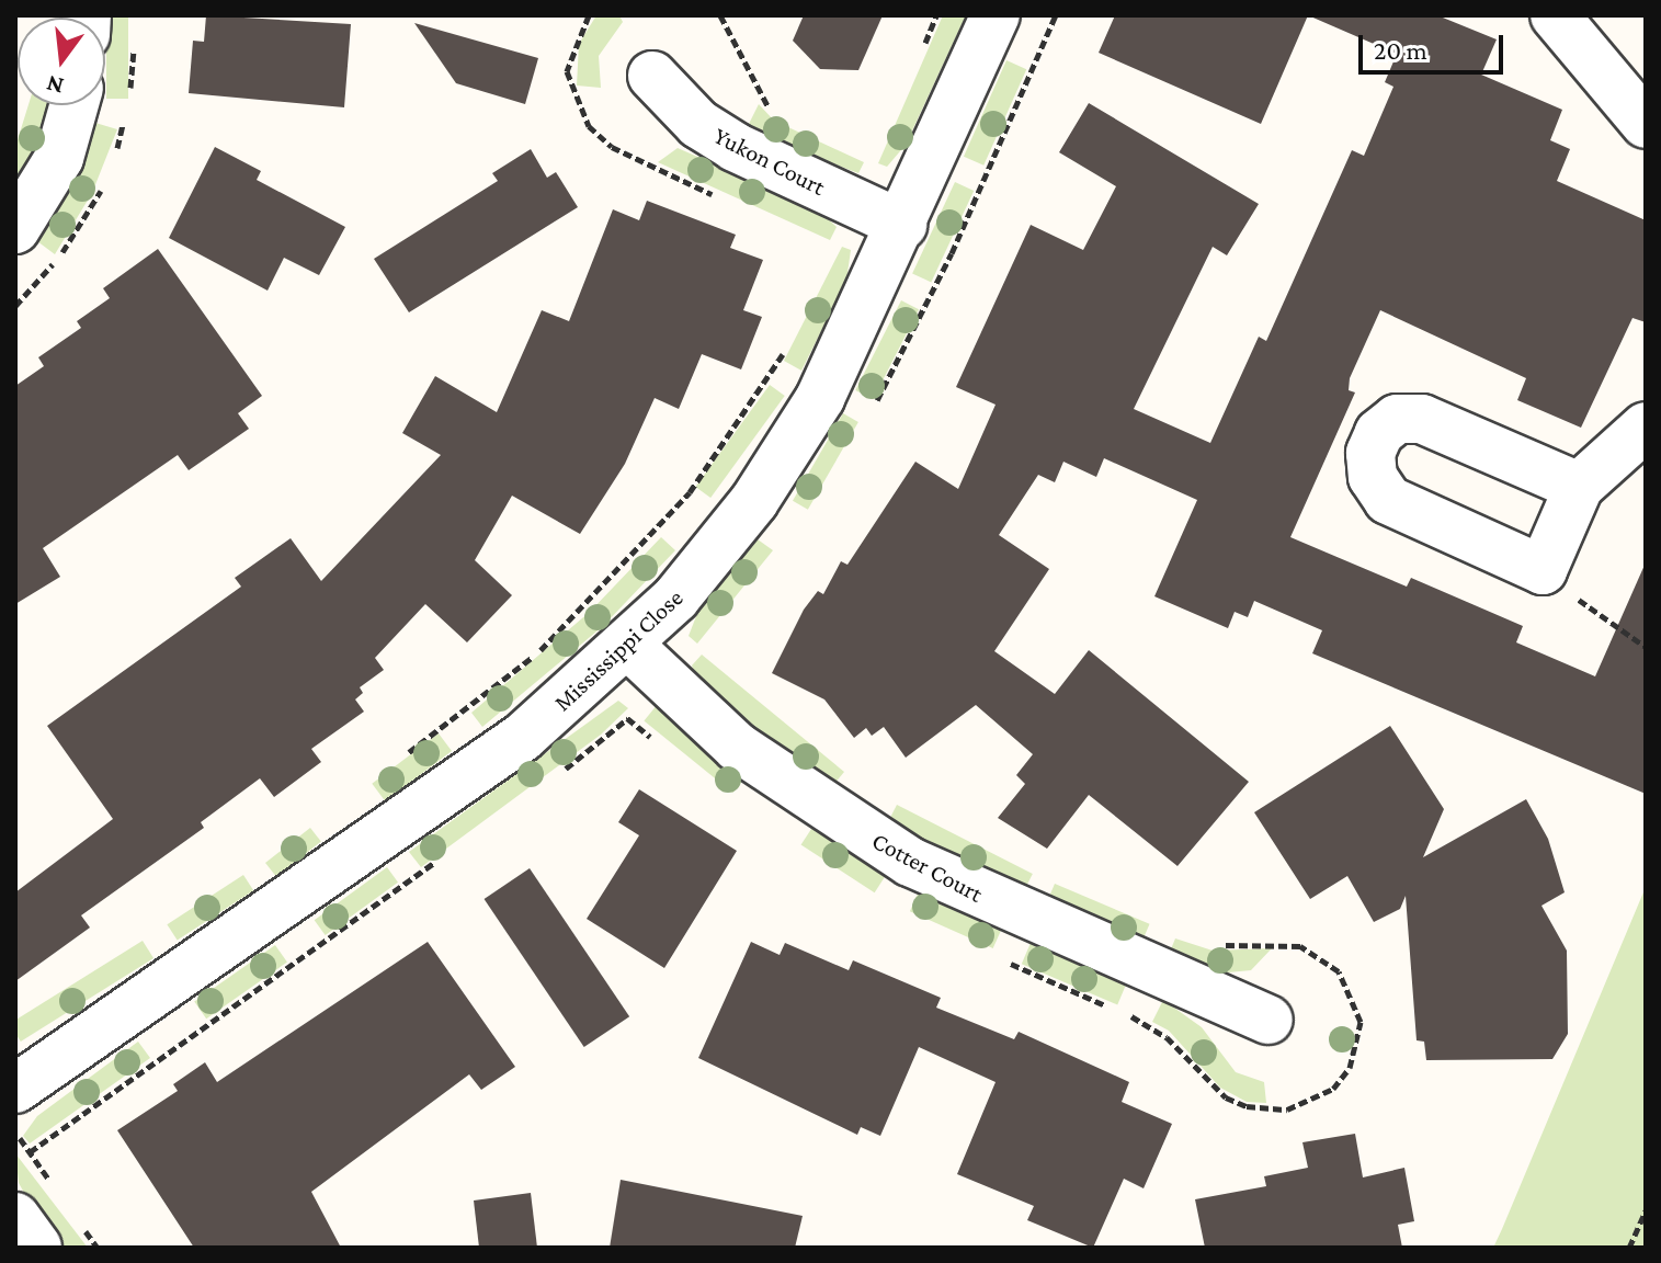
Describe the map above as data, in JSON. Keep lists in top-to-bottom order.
{
  "streets": {
    "street": ["Yukon Court", "Mississippi Close", "Cotter Court"]
  },
  "crossings": [
    ["Yukon Court", "Mississippi Close"],
    ["Mississippi Close", "Cotter Court"]
  ],
  "scale_bar": "20 m",
  "north": "bottom"
}
